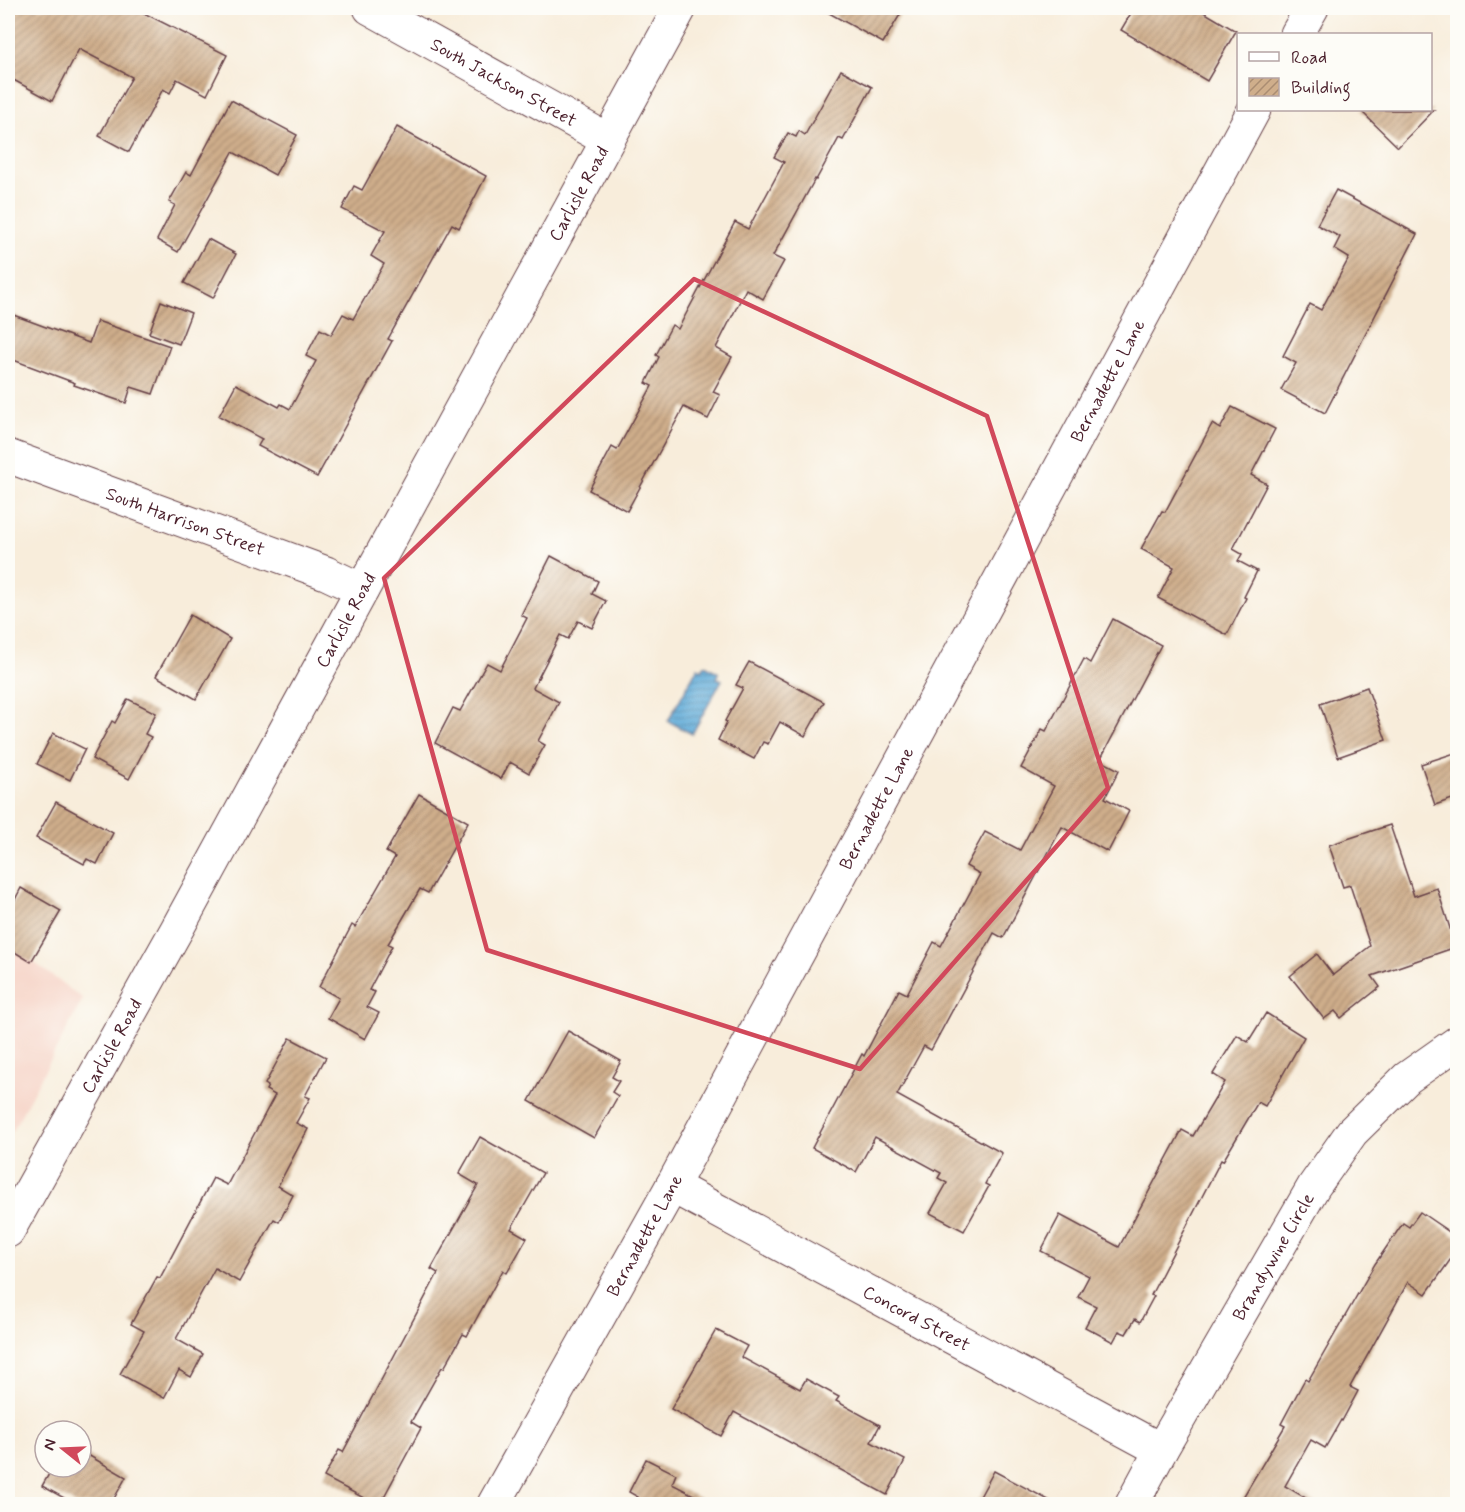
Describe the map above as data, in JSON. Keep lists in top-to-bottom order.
{
  "streets": {
    "street": [
      "South Jackson Street",
      "Carlisle Road",
      "Bernadette Lane",
      "South Harrison Street",
      "Brandywine Circle",
      "Concord Street"
    ]
  },
  "crossings": [
    ["South Jackson Street", "Carlisle Road"],
    ["Carlisle Road", "South Harrison Street"],
    ["Bernadette Lane", "Concord Street"],
    ["Brandywine Circle", "Concord Street"]
  ],
  "legend": ["Road", "Building"],
  "north": "left"
}
